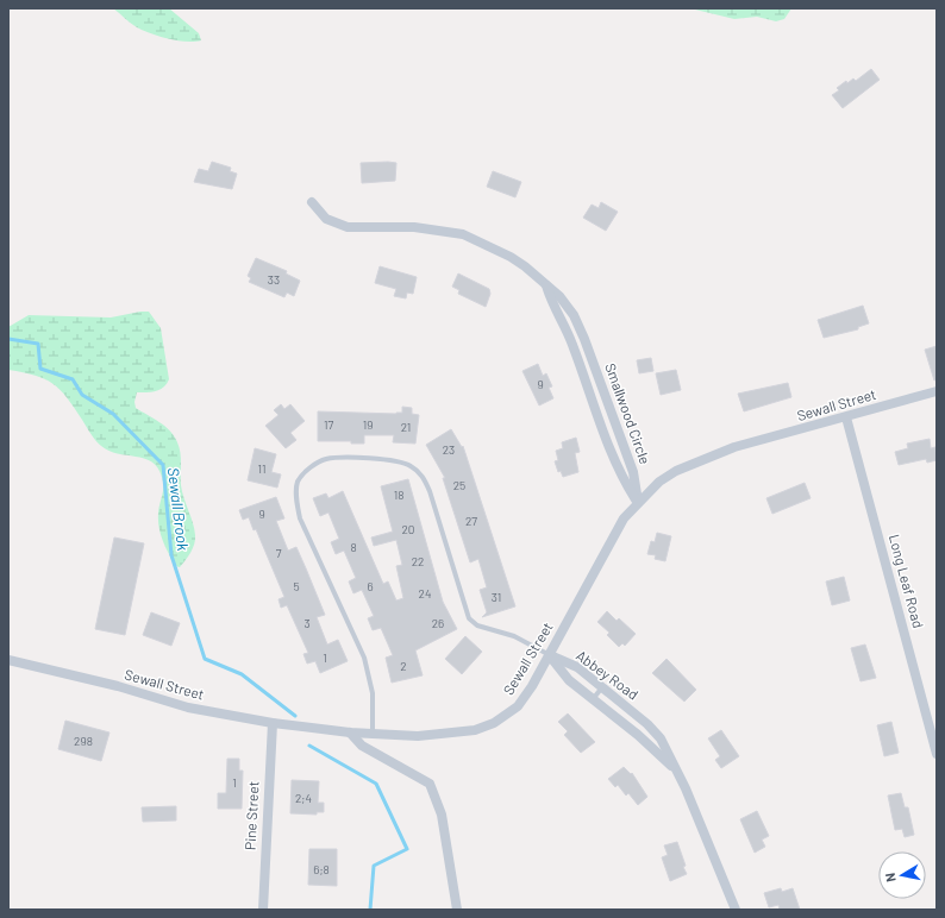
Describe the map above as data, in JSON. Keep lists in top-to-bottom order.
{
  "streets": {
    "street": [
      "Sewall Street",
      "Smallwood Circle",
      "Long Leaf Road",
      "Abbey Road",
      "Pine Street"
    ]
  },
  "crossings": [
    ["Sewall Street", "Smallwood Circle"],
    ["Sewall Street", "Long Leaf Road"],
    ["Sewall Street", "Abbey Road"],
    ["Sewall Street", "Pine Street"]
  ],
  "water": ["Sewall Brook"],
  "house_numbers": [
    "33",
    "9",
    "17",
    "19",
    "21",
    "23",
    "11",
    "25",
    "18",
    "9",
    "27",
    "20",
    "8",
    "7",
    "22",
    "5",
    "6",
    "24",
    "31",
    "3",
    "26",
    "1",
    "2",
    "298",
    "1",
    "2;4",
    "6;8"
  ],
  "north": "left"
}
